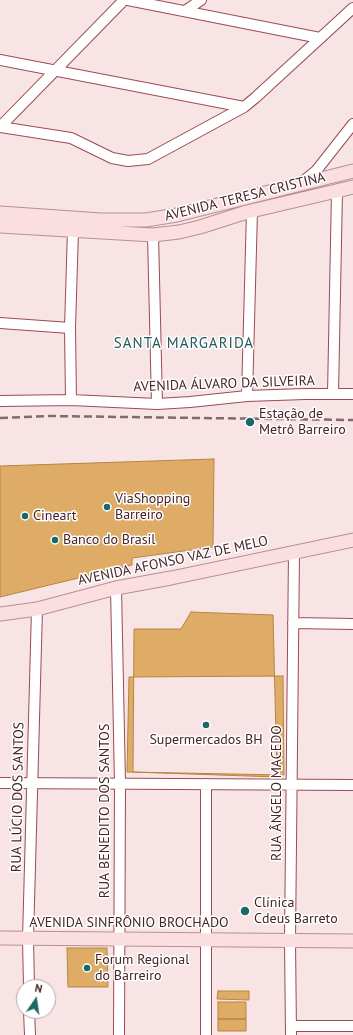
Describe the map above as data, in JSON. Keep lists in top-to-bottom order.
{
  "streets": {
    "main road": ["AVENIDA TERESA CRISTINA", "AVENIDA AFONSO VAZ DE MELO", "AVENIDA SINFRÔNIO BROCHADO"],
    "street": [
      "AVENIDA ÁLVARO DA SILVEIRA",
      "RUA ÂNGELO MACEDO",
      "RUA LÚCIO DOS SANTOS",
      "RUA BENEDITO DOS SANTOS"
    ]
  },
  "crossings": [
    ["AVENIDA AFONSO VAZ DE MELO", "RUA ÂNGELO MACEDO"],
    ["AVENIDA AFONSO VAZ DE MELO", "RUA LÚCIO DOS SANTOS"],
    ["AVENIDA AFONSO VAZ DE MELO", "RUA BENEDITO DOS SANTOS"],
    ["RUA ÂNGELO MACEDO", "AVENIDA SINFRÔNIO BROCHADO"],
    ["RUA LÚCIO DOS SANTOS", "AVENIDA SINFRÔNIO BROCHADO"],
    ["RUA BENEDITO DOS SANTOS", "AVENIDA SINFRÔNIO BROCHADO"]
  ],
  "districts": ["SANTA MARGARIDA"],
  "places": [
    "Estação de Metrô Barreiro",
    "ViaShopping Barreiro",
    "Cineart",
    "Banco do Brasil",
    "Supermercados BH",
    "Clínica Cdeus Barreto",
    "Forum Regional do Barreiro"
  ],
  "north": "top"
}
